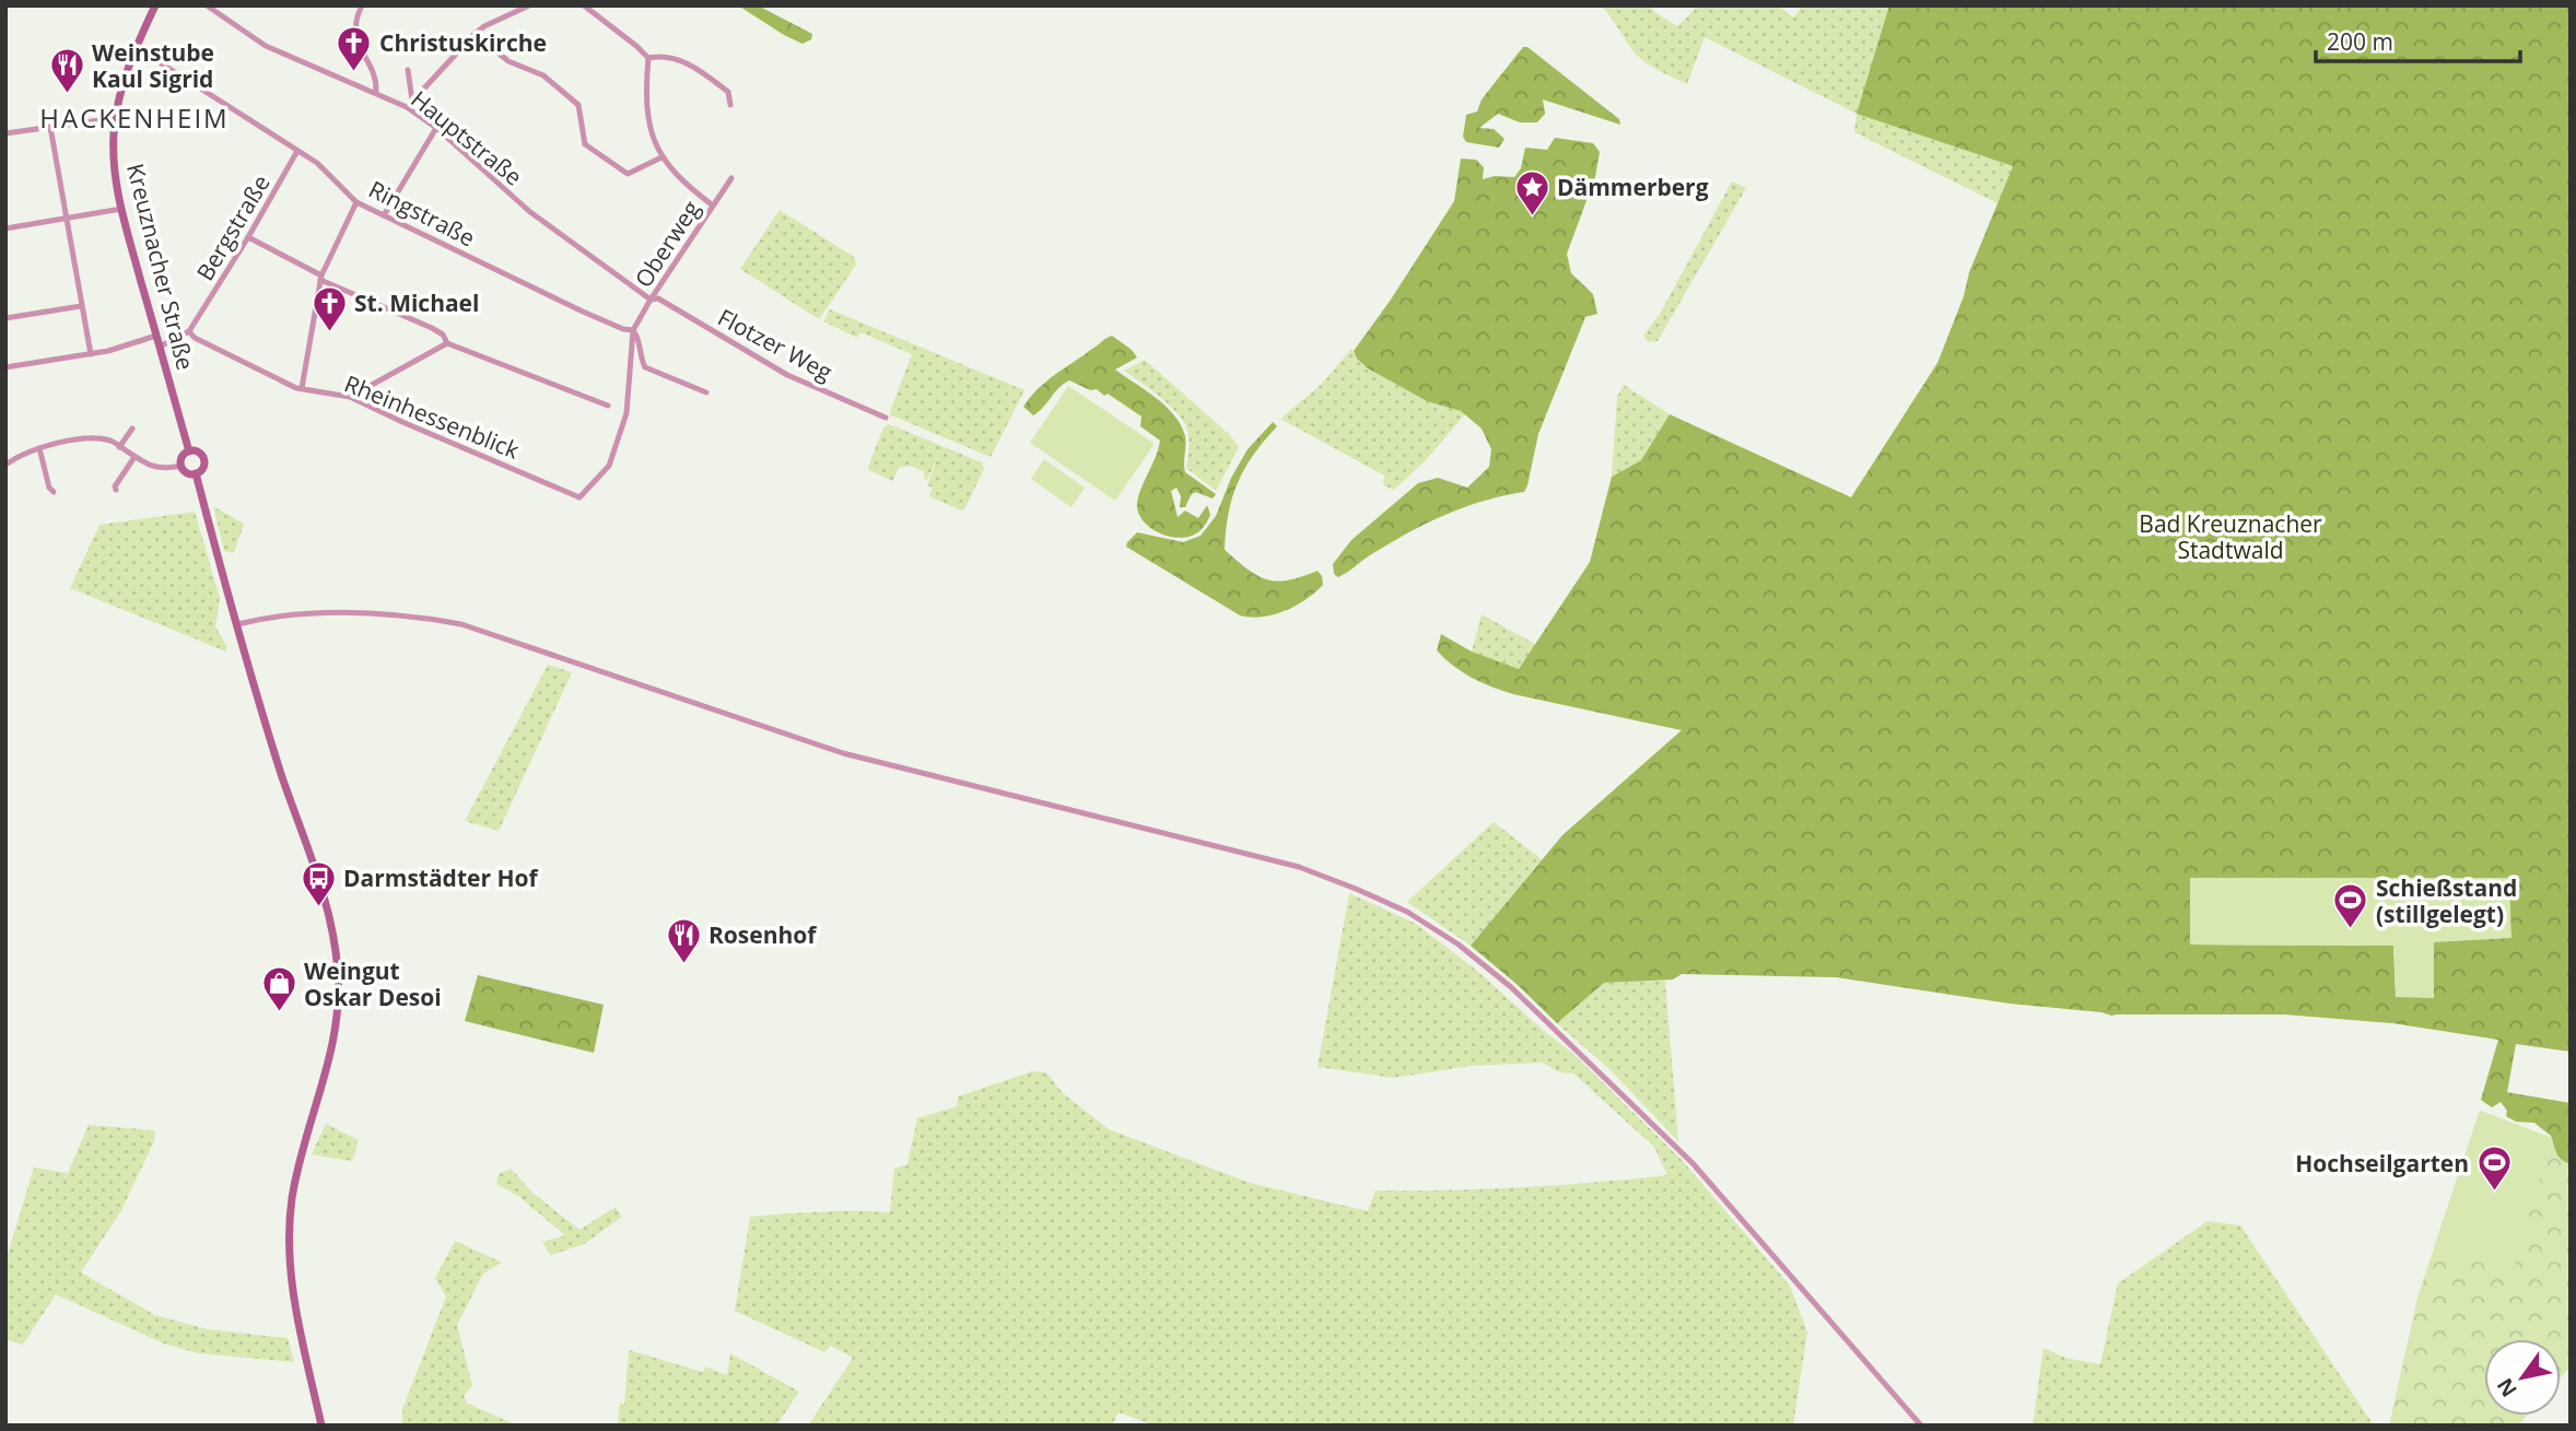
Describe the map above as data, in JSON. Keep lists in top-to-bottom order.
{
  "streets": {
    "main road": ["Kreuznacher Straße"],
    "street": [
      "Hauptstraße",
      "Ringstraße",
      "Bergstraße",
      "Oberweg",
      "Flotzer Weg",
      "Rheinhessenblick"
    ]
  },
  "crossings": [
    ["Hauptstraße", "Oberweg"],
    ["Hauptstraße", "Flotzer Weg"],
    ["Ringstraße", "Bergstraße"],
    ["Ringstraße", "Oberweg"],
    ["Ringstraße", "Kreuznacher Straße"],
    ["Bergstraße", "Rheinhessenblick"],
    ["Oberweg", "Flotzer Weg"],
    ["Oberweg", "Rheinhessenblick"]
  ],
  "districts": ["HACKENHEIM"],
  "parks": ["Bad Kreuznacher Stadtwald"],
  "places": {
    "church": ["Christuskirche", "St. Michael"],
    "restaurant": ["Weinstube Kaul Sigrid", "Rosenhof"],
    "place": ["Dämmerberg"],
    "bus stop": ["Darmstädter Hof"],
    "sports": ["Schießstand (stillgelegt)", "Hochseilgarten"],
    "shop": ["Weingut Oskar Desoi"]
  },
  "scale_bar": "200 m",
  "north": "bottom left"
}
